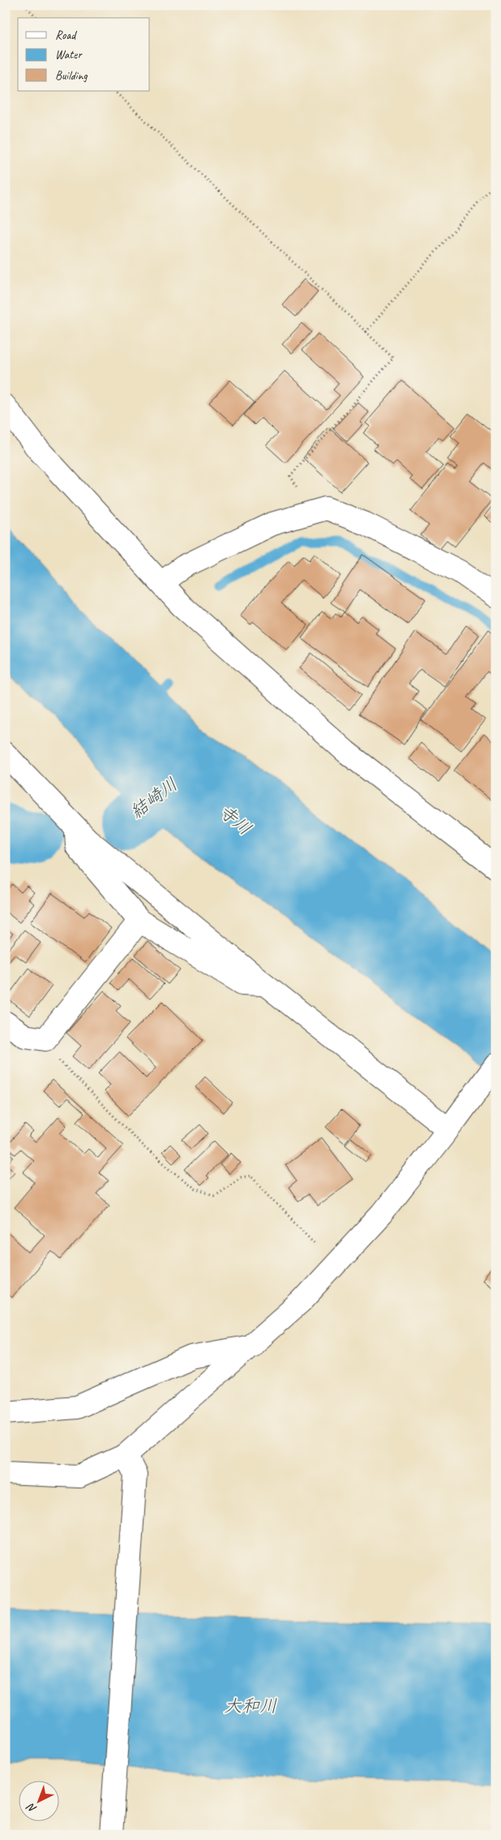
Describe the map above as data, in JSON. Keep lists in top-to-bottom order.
{
  "water": ["結崎川", "寺川", "大和川"],
  "legend": ["Road", "Water", "Building"],
  "north": "bottom left"
}
